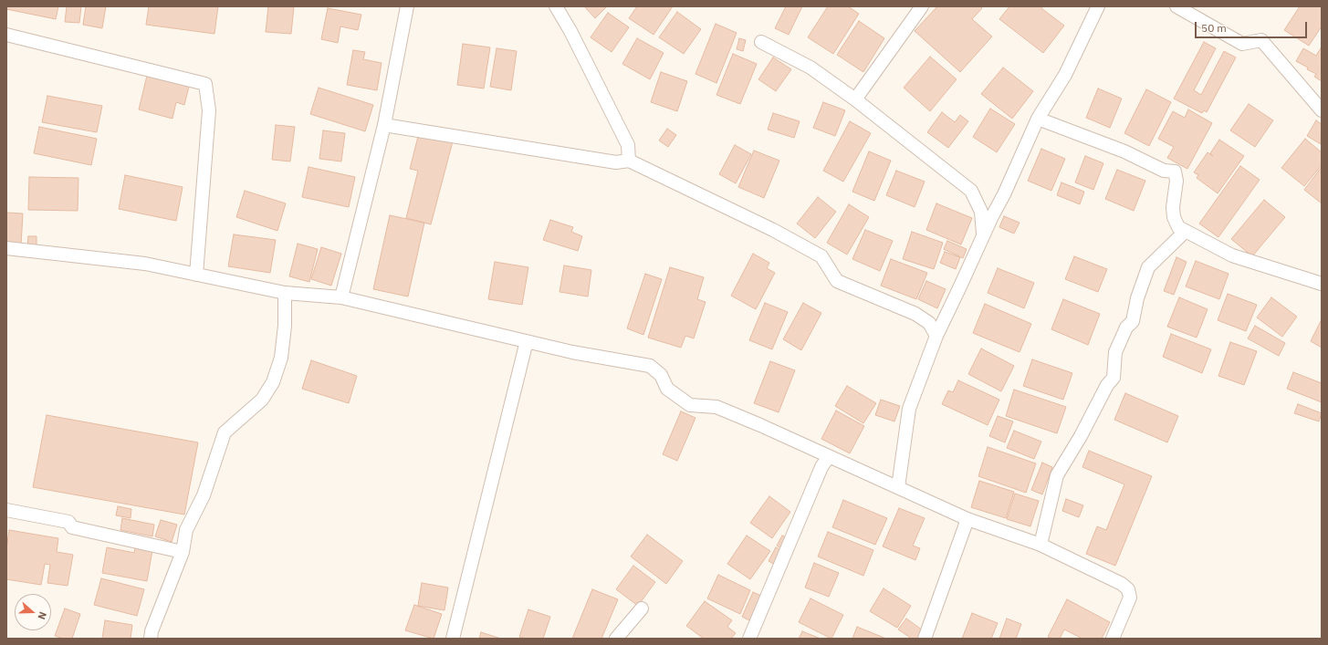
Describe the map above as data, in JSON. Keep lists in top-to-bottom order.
{
  "scale_bar": "50 m",
  "north": "right"
}
